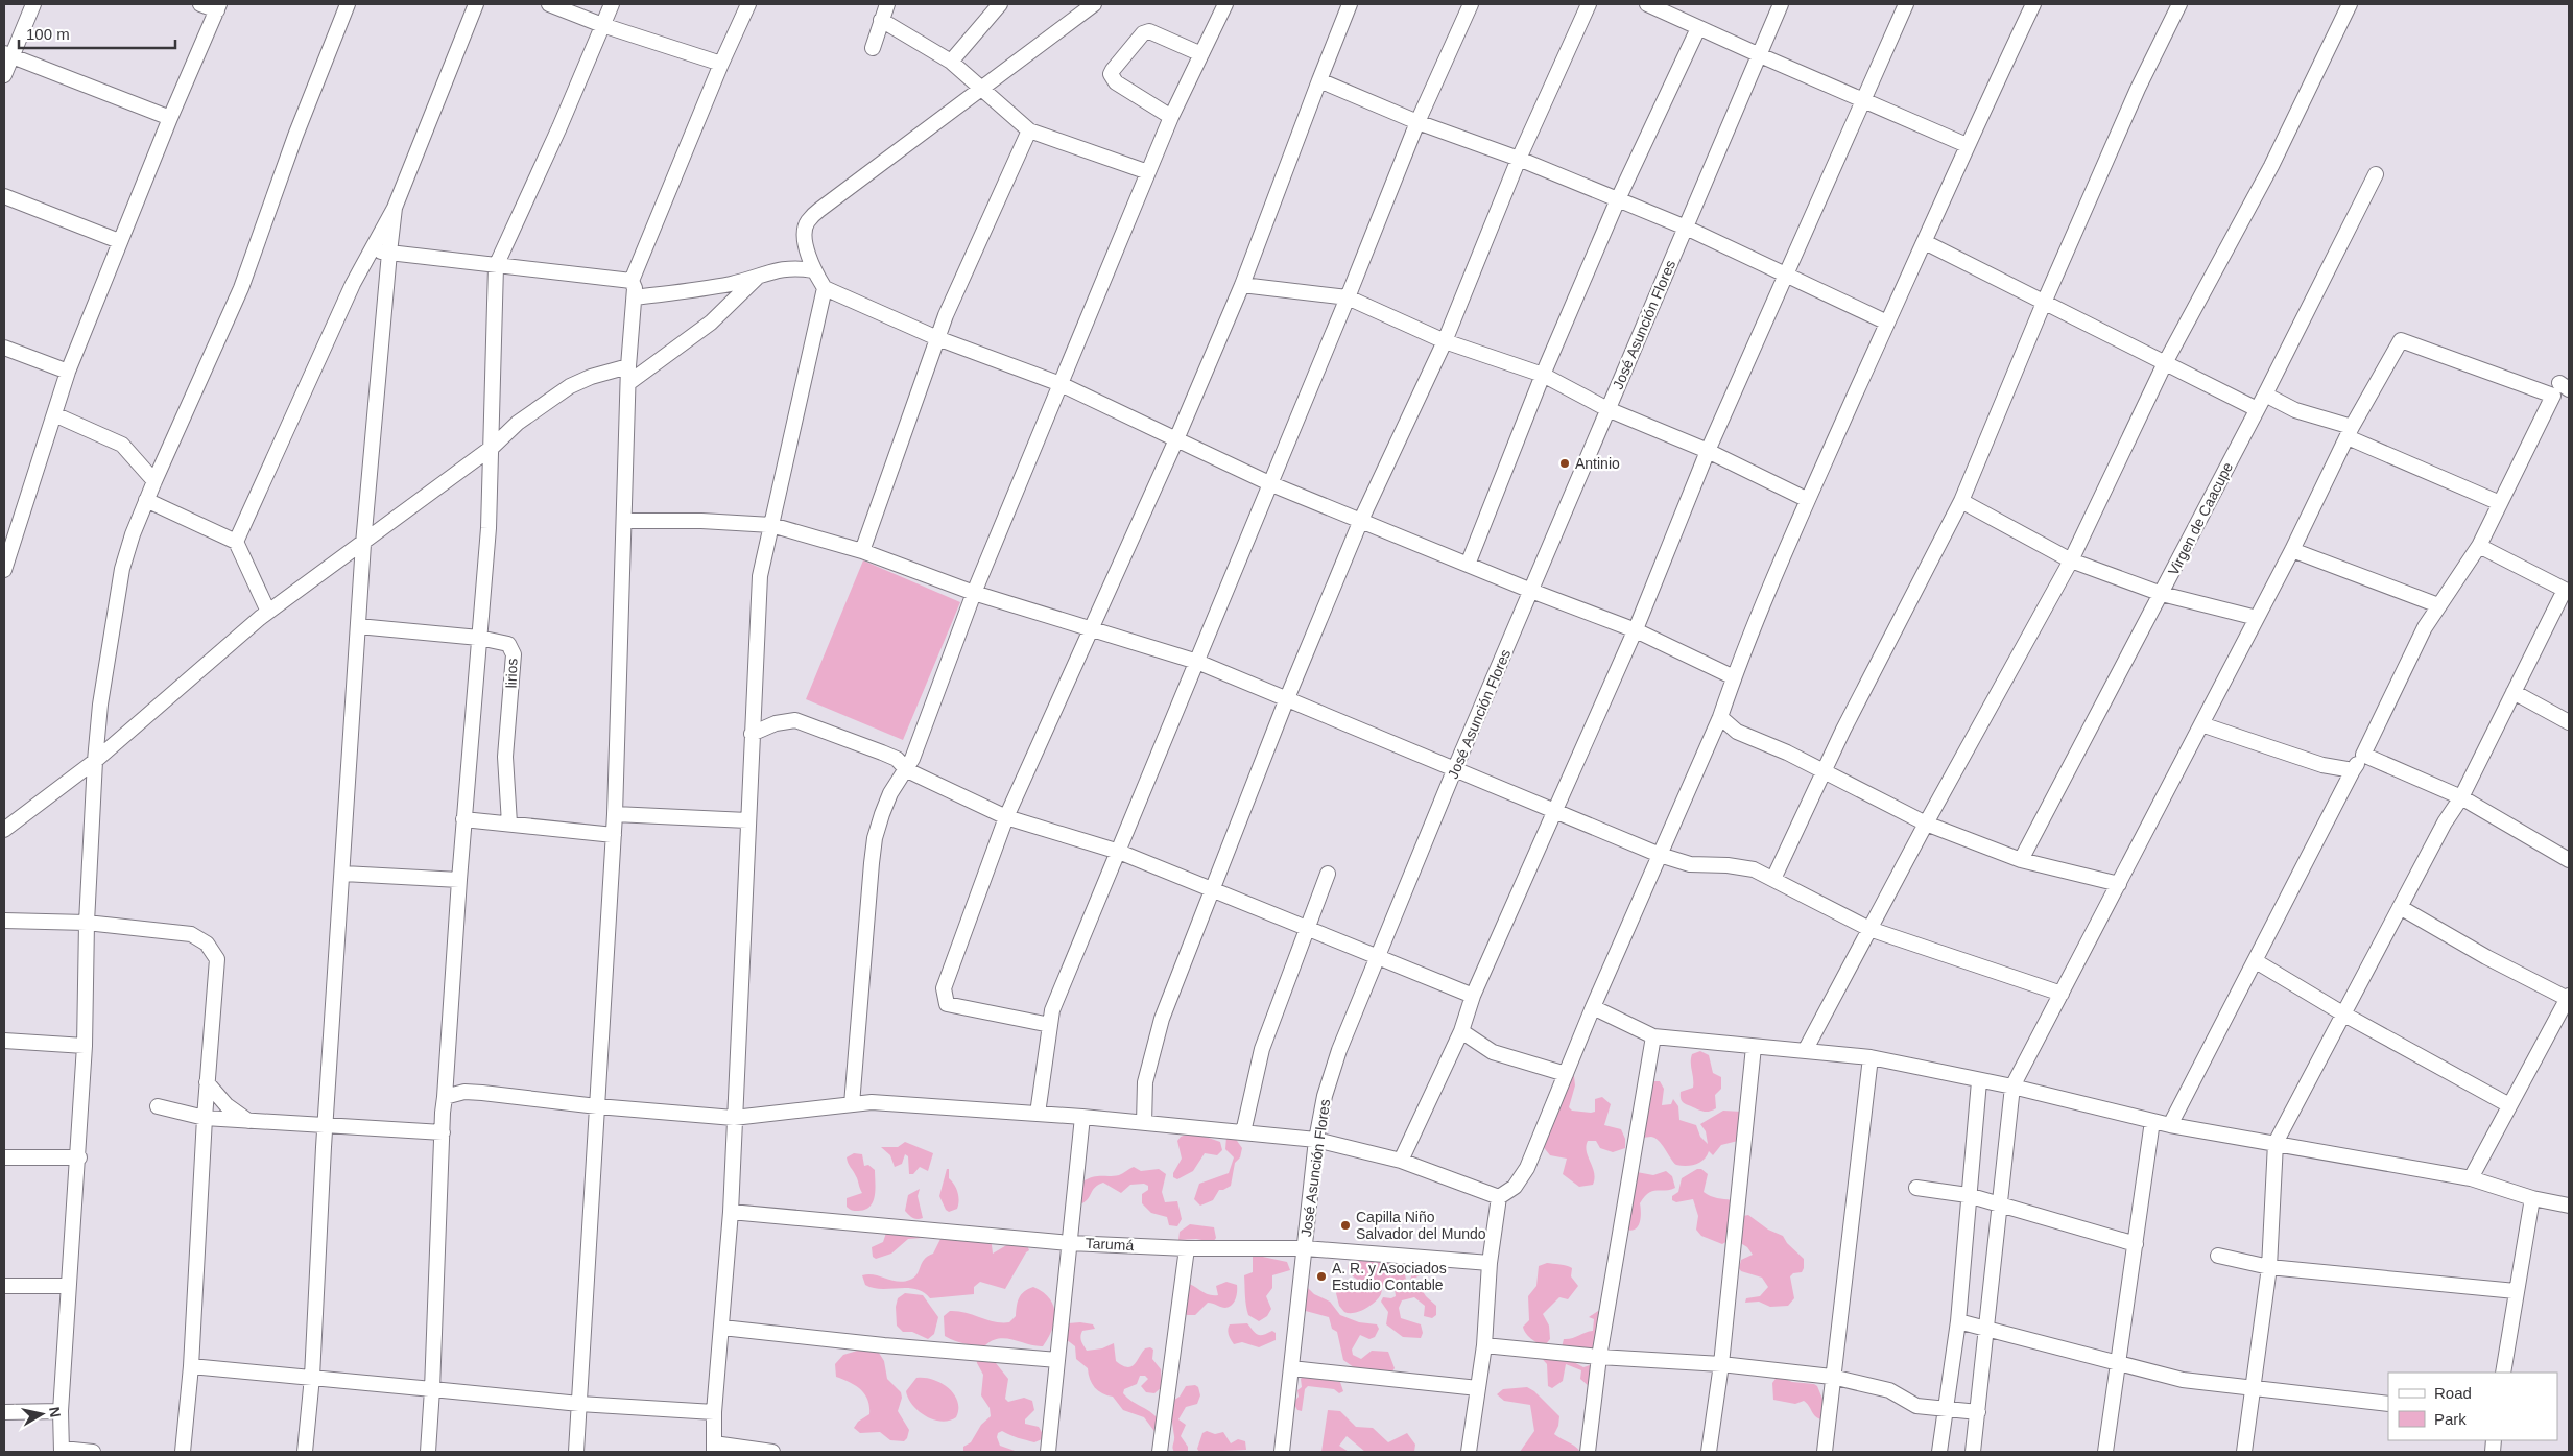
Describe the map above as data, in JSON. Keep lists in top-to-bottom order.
{
  "streets": {
    "street": [
      "José Asunción Flores",
      "Virgen de Caacupe",
      "lirios",
      "Tarumá"
    ]
  },
  "crossings": [
    ["José Asunción Flores", "Tarumá"]
  ],
  "places": ["Antinio", "Capilla Niño Salvador del Mundo", "A. R. y Asociados Estudio Contable"],
  "legend": ["Road", "Park"],
  "scale_bar": "100 m",
  "north": "right"
}
